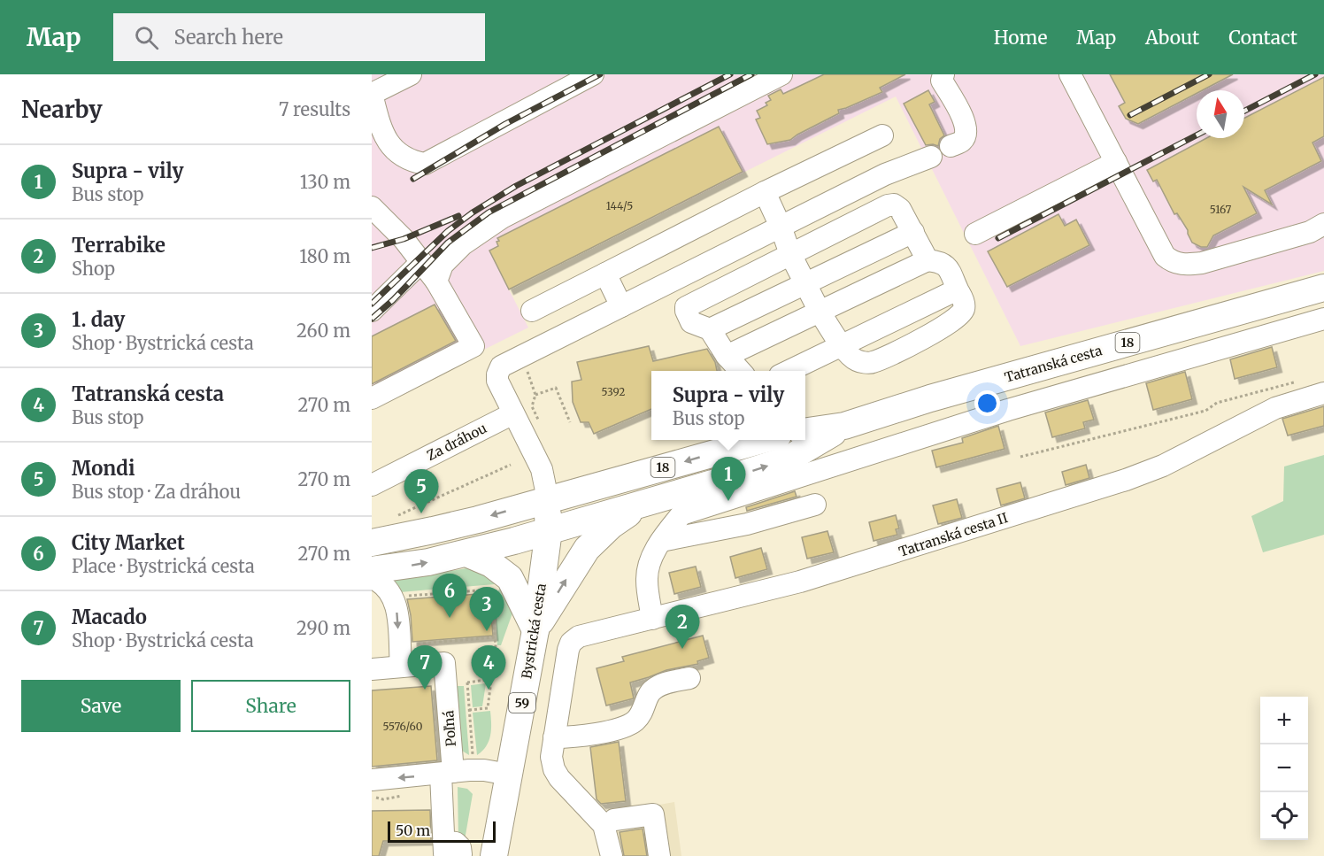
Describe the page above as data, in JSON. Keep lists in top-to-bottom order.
{
  "streets": {
    "main road": [
      "18",
      "Tatranská cesta",
      "Bystrická cesta",
      "59"
    ],
    "street": ["Za dráhou", "Tatranská cesta II", "Poľná"]
  },
  "crossings": [
    ["18", "Tatranská cesta"],
    ["18", "Bystrická cesta"],
    ["Tatranská cesta", "Bystrická cesta"]
  ],
  "house_numbers": [
    "144/5",
    "5167",
    "5392",
    "5576/60"
  ],
  "scale_bar": "50 m",
  "north": "top",
  "page": {
    "header": "Map",
    "search": "Search here",
    "nav": [
      "Home",
      "Map",
      "About",
      "Contact"
    ],
    "heading": ["Nearby", "7 results"],
    "list": [
      {
        "mark": "1",
        "name": "Supra - vily",
        "note": "Bus stop",
        "value": "130 m"
      },
      {
        "mark": "2",
        "name": "Terrabike",
        "note": "Shop",
        "value": "180 m"
      },
      {
        "mark": "3",
        "name": "1. day",
        "note": "Shop · Bystrická cesta",
        "value": "260 m"
      },
      {
        "mark": "4",
        "name": "Tatranská cesta",
        "note": "Bus stop",
        "value": "270 m"
      },
      {
        "mark": "5",
        "name": "Mondi",
        "note": "Bus stop · Za dráhou",
        "value": "270 m"
      },
      {
        "mark": "6",
        "name": "City Market",
        "note": "Place · Bystrická cesta",
        "value": "270 m"
      },
      {
        "mark": "7",
        "name": "Macado",
        "note": "Shop · Bystrická cesta",
        "value": "290 m"
      }
    ],
    "popup": ["Supra - vily", "Bus stop"],
    "pins": [
      "1",
      "5",
      "6",
      "3",
      "2",
      "4",
      "7"
    ],
    "buttons": ["Save", "Share"],
    "map_buttons": ["+", "−"],
    "scale": "50 m"
  }
}
